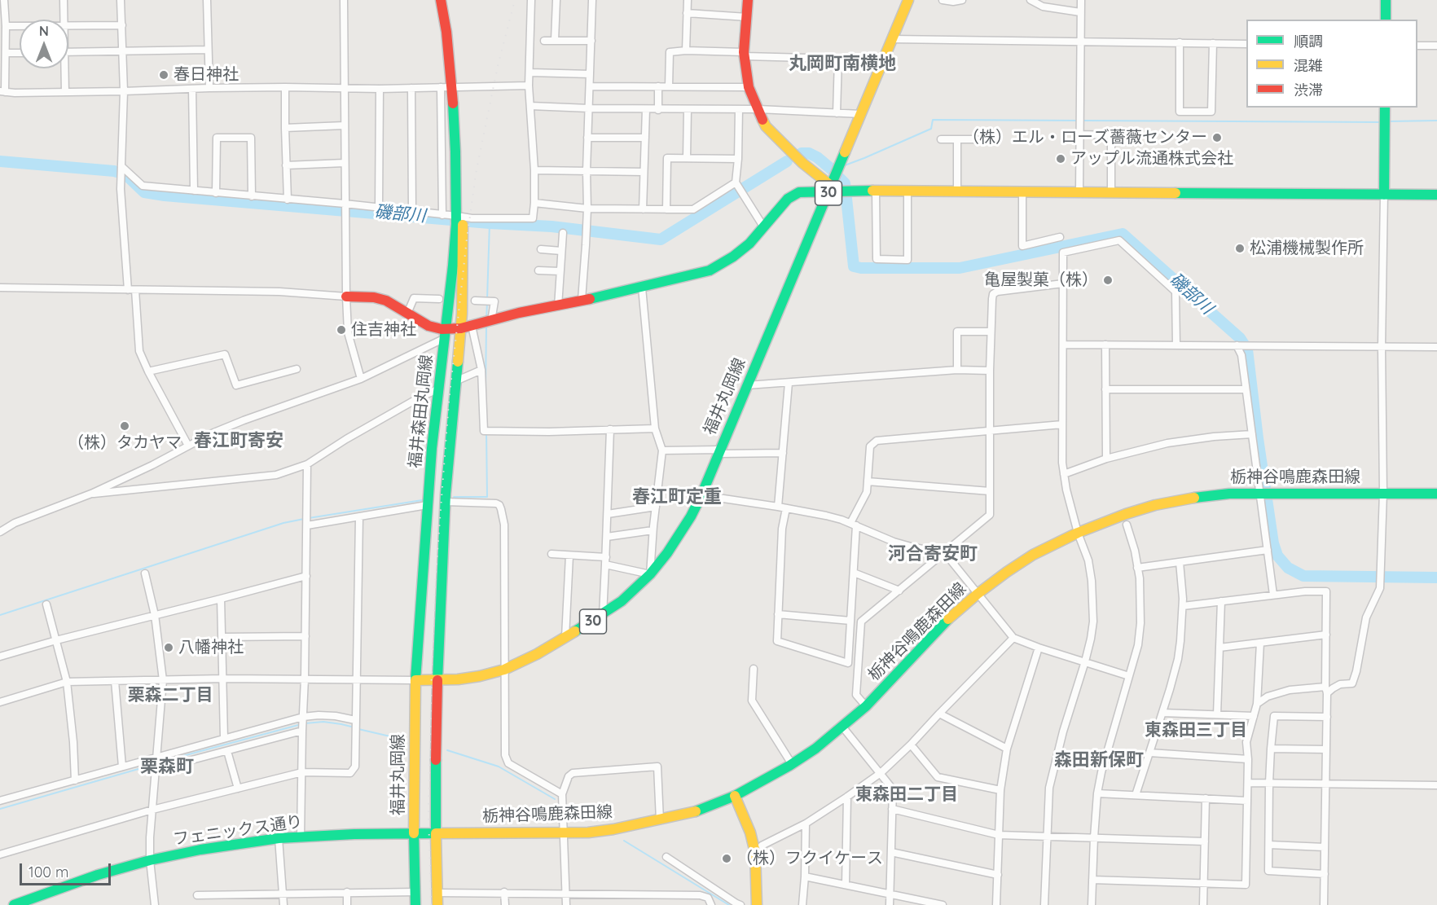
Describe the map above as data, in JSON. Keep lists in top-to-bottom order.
{
  "streets": {
    "main road": [
      "30",
      "福井丸岡線",
      "福井森田丸岡線",
      "栃神谷鳴鹿森田線",
      "フェニックス通り"
    ]
  },
  "crossings": [
    ["福井丸岡線", "福井森田丸岡線"],
    ["福井丸岡線", "栃神谷鳴鹿森田線"],
    ["福井丸岡線", "フェニックス通り"]
  ],
  "districts": [
    "丸岡町南横地",
    "春江町寄安",
    "春江町定重",
    "河合寄安町",
    "栗森二丁目",
    "東森田三丁目",
    "森田新保町",
    "栗森町",
    "東森田二丁目"
  ],
  "water": ["磯部川"],
  "places": [
    "春日神社",
    "（株）エル・ローズ薔薇センター",
    "アップル流通株式会社",
    "松浦機械製作所",
    "亀屋製菓（株）",
    "住吉神社",
    "（株）タカヤマ",
    "八幡神社",
    "（株）フクイケース"
  ],
  "legend": ["順調", "混雑", "渋滞"],
  "scale_bar": "100 m",
  "north": "top"
}
